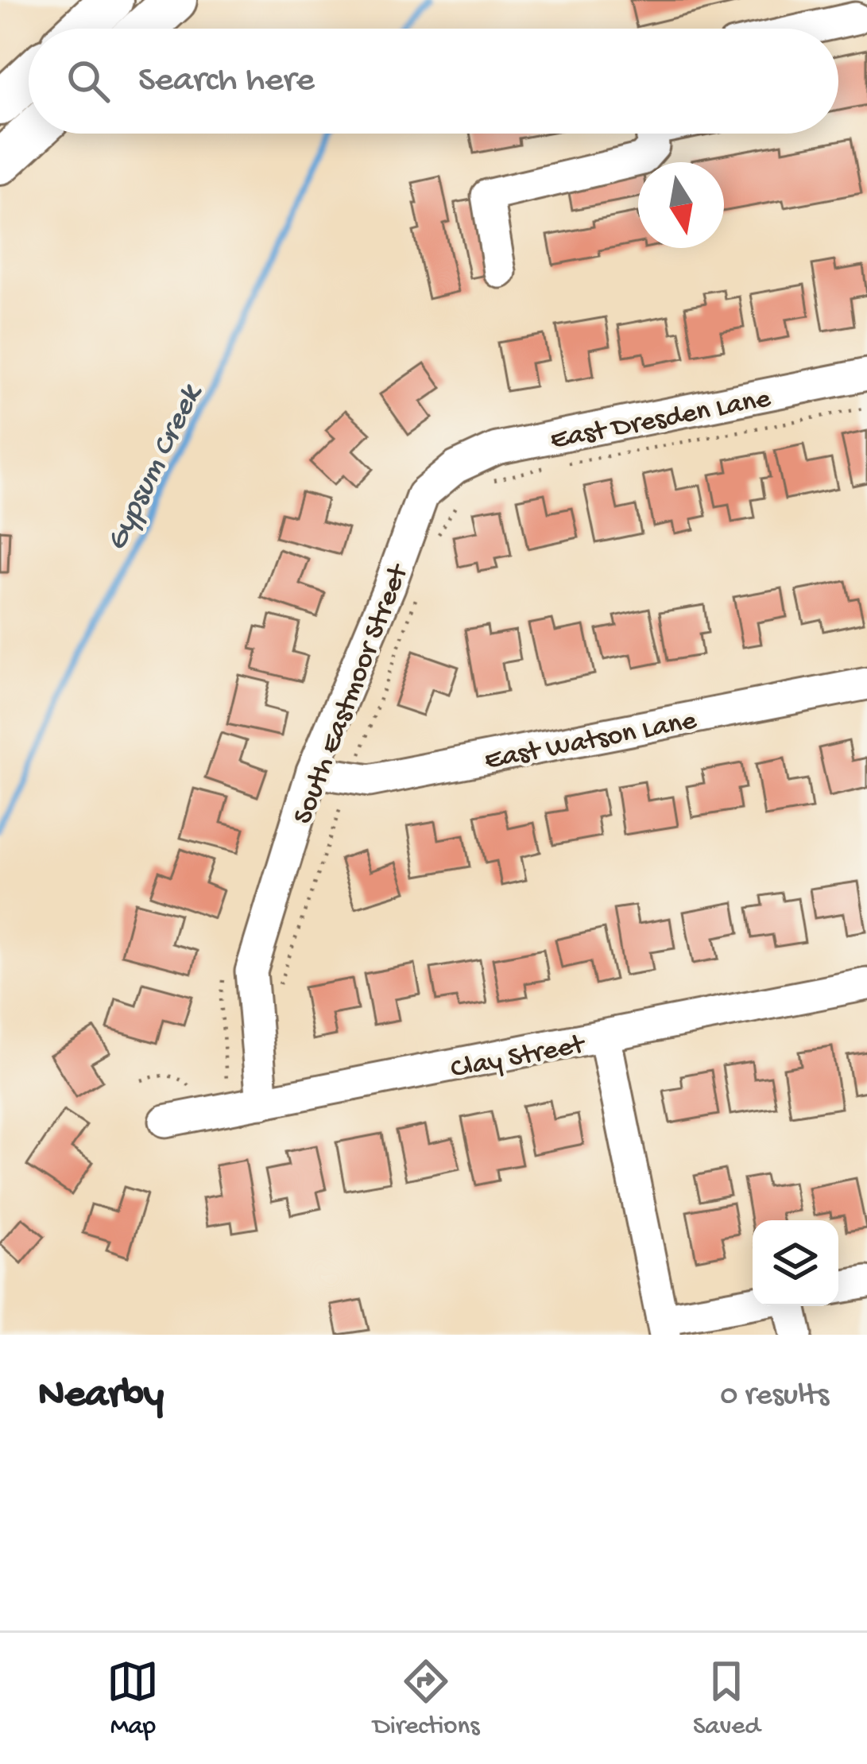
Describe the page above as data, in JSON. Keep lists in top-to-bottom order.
{
  "streets": {
    "street": [
      "East Dresden Lane",
      "South Eastmoor Street",
      "East Watson Lane",
      "Clay Street"
    ]
  },
  "crossings": [
    ["East Dresden Lane", "South Eastmoor Street"],
    ["South Eastmoor Street", "East Watson Lane"],
    ["South Eastmoor Street", "Clay Street"]
  ],
  "water": ["Gypsum Creek"],
  "north": "bottom",
  "page": {
    "search": "Search here",
    "heading": ["Nearby", "0 results"],
    "nav": ["Map", "Directions", "Saved"]
  }
}
